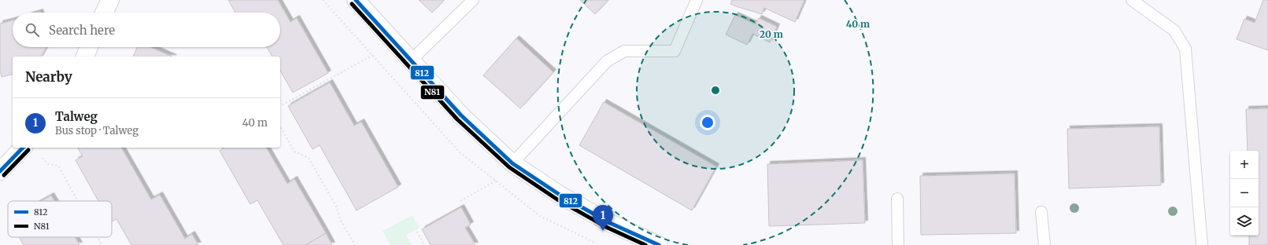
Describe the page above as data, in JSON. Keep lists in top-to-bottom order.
{
  "lines": ["transit line 812", "transit line N81"],
  "legend": ["812", "N81"],
  "page": {
    "search": "Search here",
    "heading": "Nearby",
    "list": [
      {
        "mark": "1",
        "name": "Talweg",
        "note": "Bus stop · Talweg",
        "value": "40 m"
      }
    ],
    "map_buttons": ["+", "−"],
    "pins": "1"
  },
  "rings": ["40 m", "20 m"]
}
